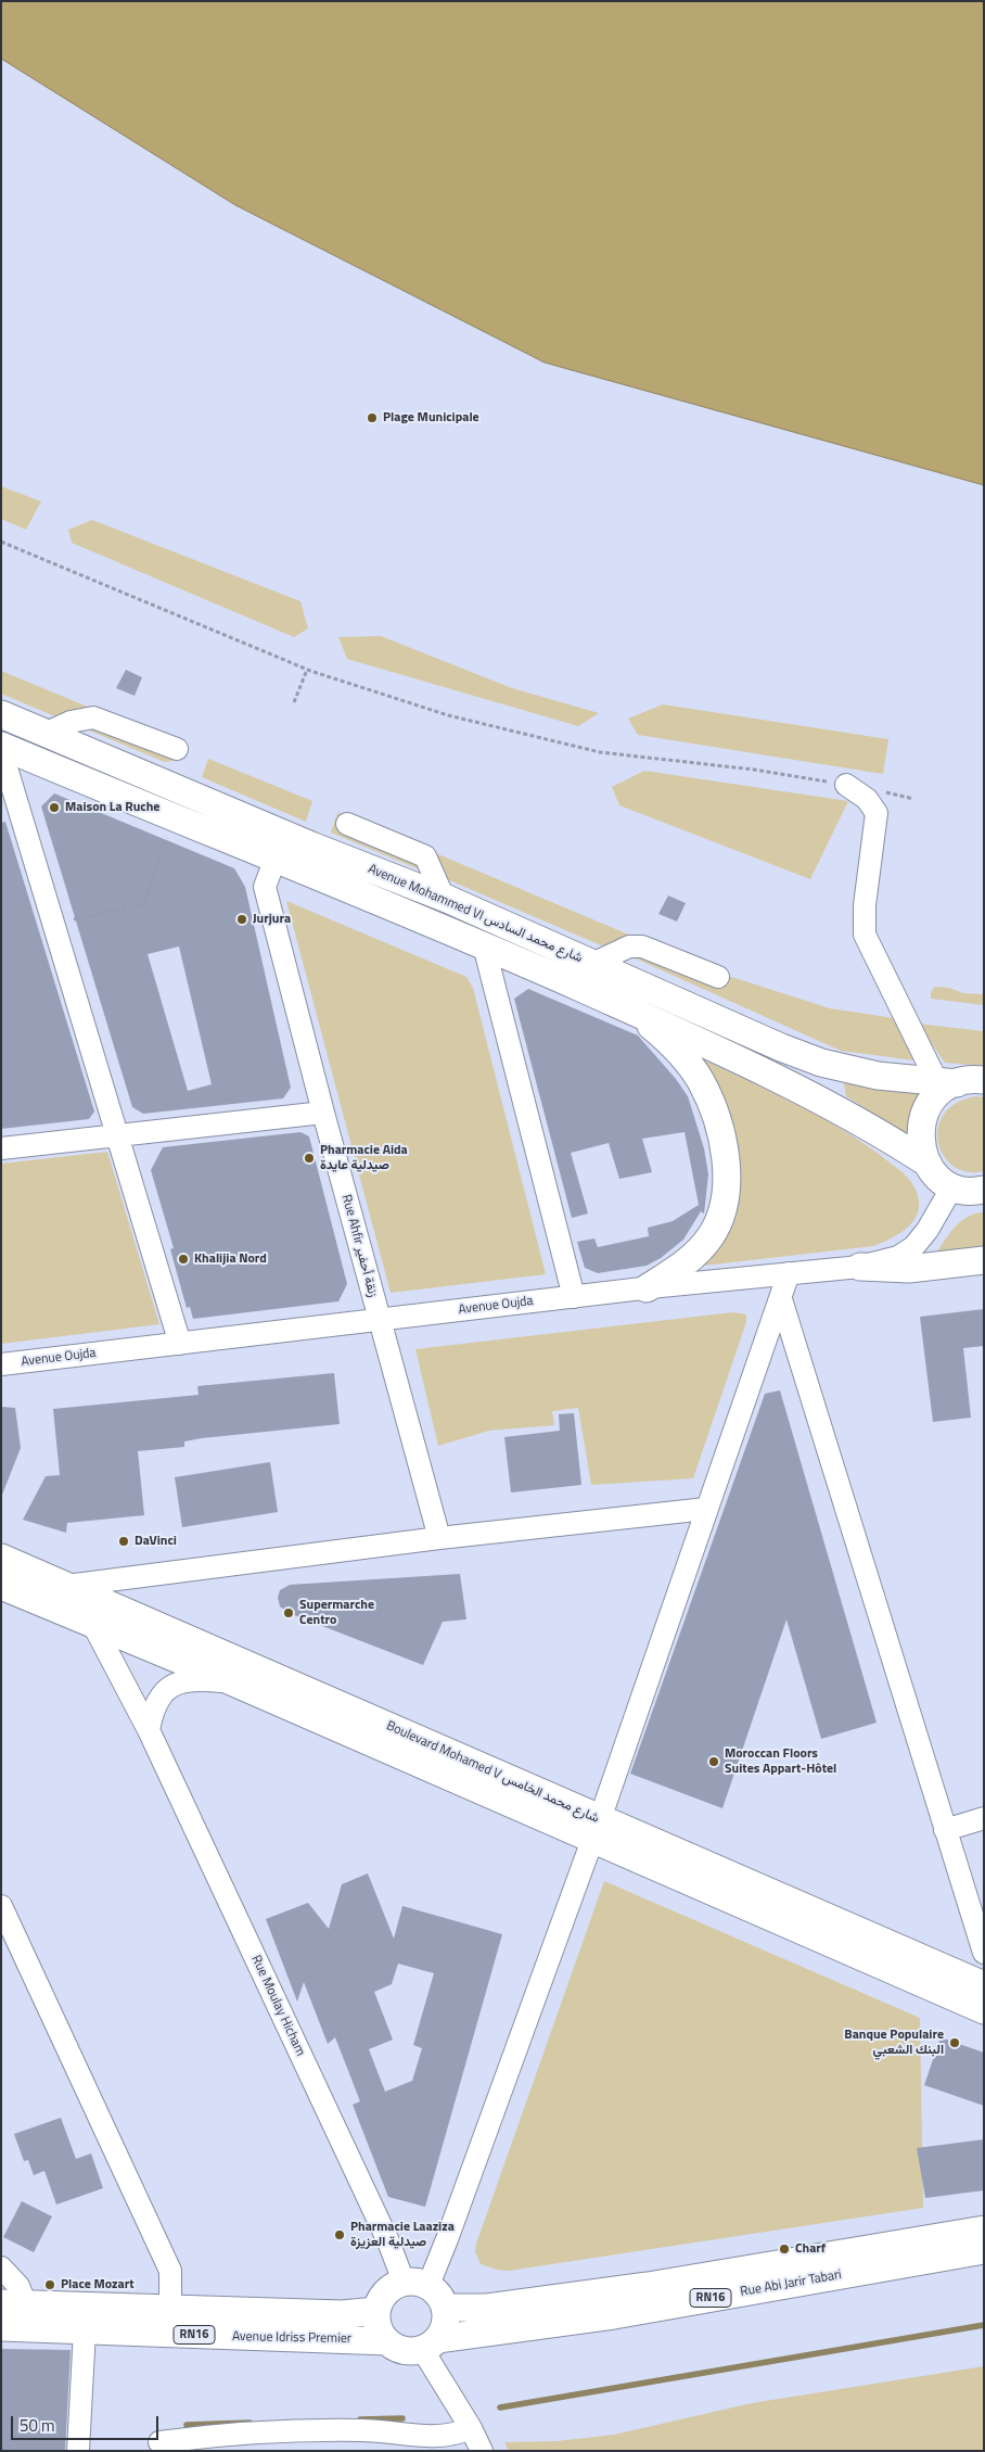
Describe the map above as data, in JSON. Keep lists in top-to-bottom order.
{
  "streets": {
    "main road": [
      "Avenue Mohammed VI شارع محمد السادس",
      "Boulevard Mohamed V شارع محمد الخامس",
      "Rue Abi Jarir Tabari",
      "RN16",
      "Avenue Idriss Premier"
    ],
    "street": ["Rue Ahfir زنقة أحفير", "Avenue Oujda", "Rue Moulay Hicham"]
  },
  "crossings": [
    ["Avenue Mohammed VI شارع محمد السادس", "Rue Ahfir زنقة أحفير"],
    ["Avenue Mohammed VI شارع محمد السادس", "Avenue Oujda"],
    ["Rue Ahfir زنقة أحفير", "Avenue Oujda"],
    ["Boulevard Mohamed V شارع محمد الخامس", "Rue Moulay Hicham"],
    ["Rue Moulay Hicham", "Rue Abi Jarir Tabari"],
    ["Rue Moulay Hicham", "RN16"],
    ["Rue Moulay Hicham", "Avenue Idriss Premier"],
    ["Rue Abi Jarir Tabari", "RN16"],
    ["Rue Abi Jarir Tabari", "Avenue Idriss Premier"],
    ["RN16", "Avenue Idriss Premier"]
  ],
  "places": [
    "Plage Municipale",
    "Maison La Ruche",
    "Jurjura",
    "Pharmacie Aida صيدلية عايدة",
    "Khalijia Nord",
    "DaVinci",
    "Supermarche Centro",
    "Moroccan Floors Suites Appart-Hôtel",
    "Banque Populaire البنك الشعبي",
    "Pharmacie Laaziza صيدلية العزيزة",
    "Charf",
    "Place Mozart"
  ],
  "scale_bar": "50 m"
}
